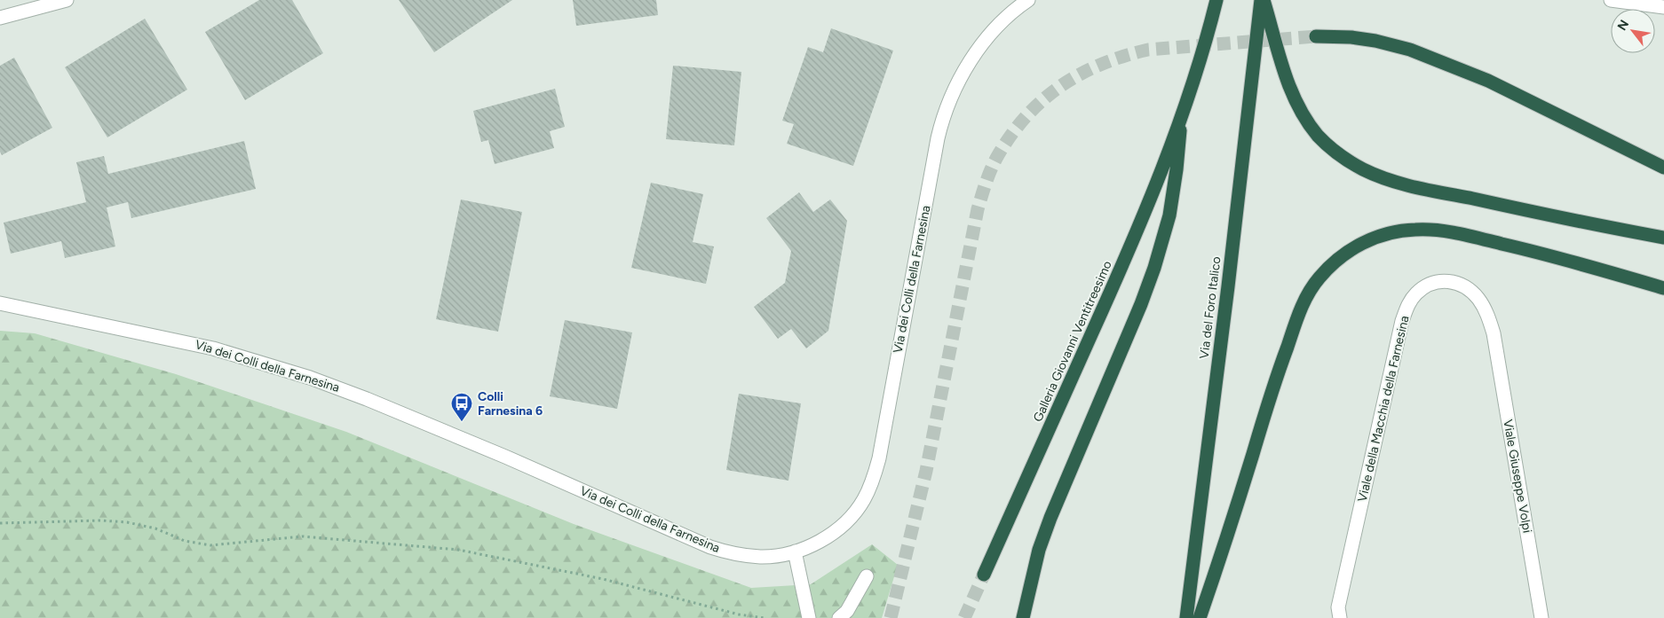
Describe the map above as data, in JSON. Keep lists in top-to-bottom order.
{
  "streets": {
    "highway": ["Via del Foro Italico", "Galleria Giovanni Ventitreesimo"],
    "street": ["Via dei Colli della Farnesina", "Viale della Macchia della Farnesina", "Viale Giuseppe Volpi"]
  },
  "crossings": [
    ["Viale della Macchia della Farnesina", "Viale Giuseppe Volpi"]
  ],
  "places": {
    "bus stop": ["Colli Farnesina 6"]
  },
  "north": "top left"
}
